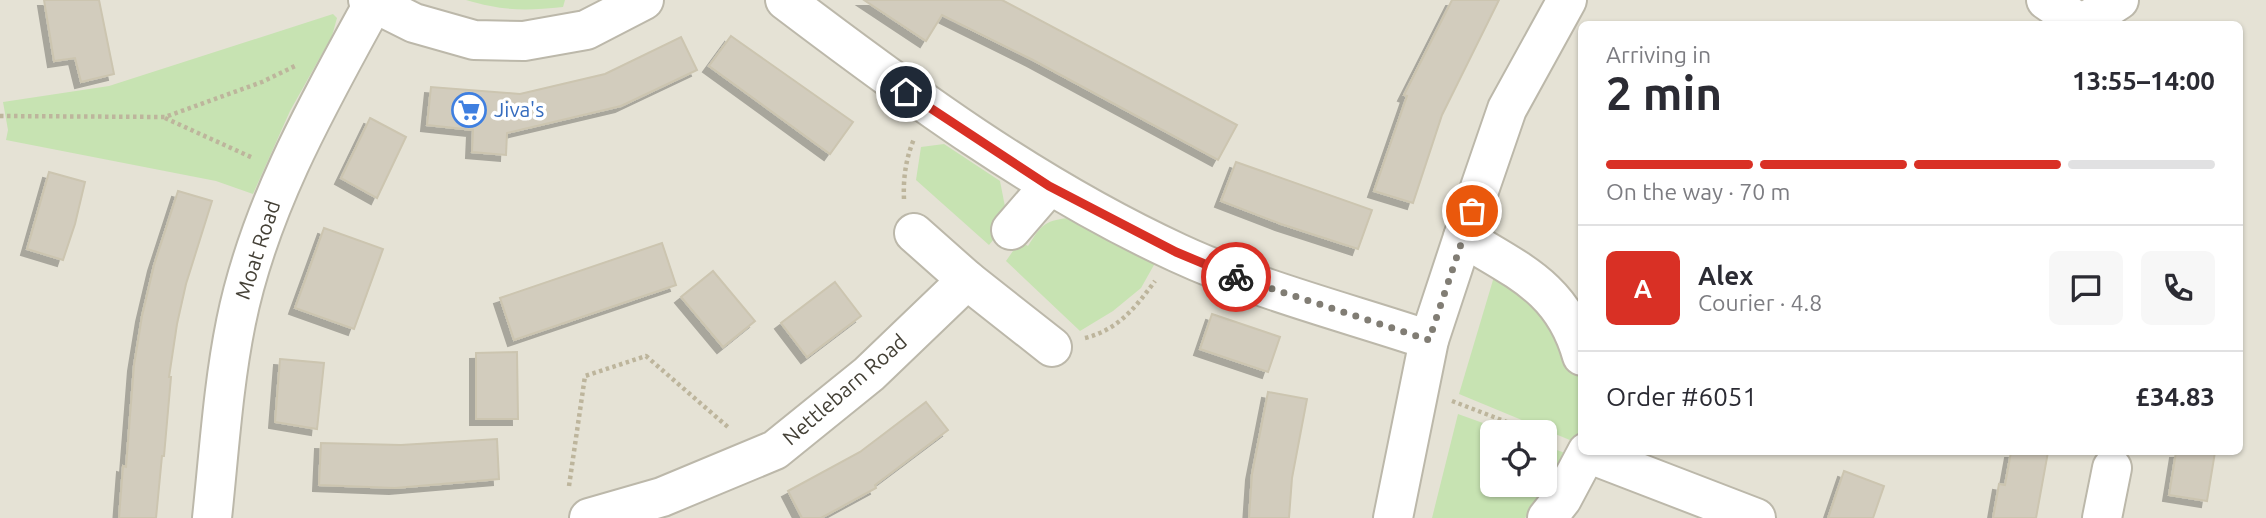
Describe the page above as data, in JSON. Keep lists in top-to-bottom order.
{
  "streets": {
    "street": ["Moat Road", "Nettlebarn Road"]
  },
  "places": {
    "supermarket": ["Jiva's"]
  },
  "page": {
    "heading": ["2 min", "Arriving in", "13:55–14:00"],
    "panel": [
      "Alex",
      "Courier · 4.8",
      "Order #6051",
      "£34.83"
    ],
    "bar": "On the way · 70 m",
    "round": "A"
  }
}
